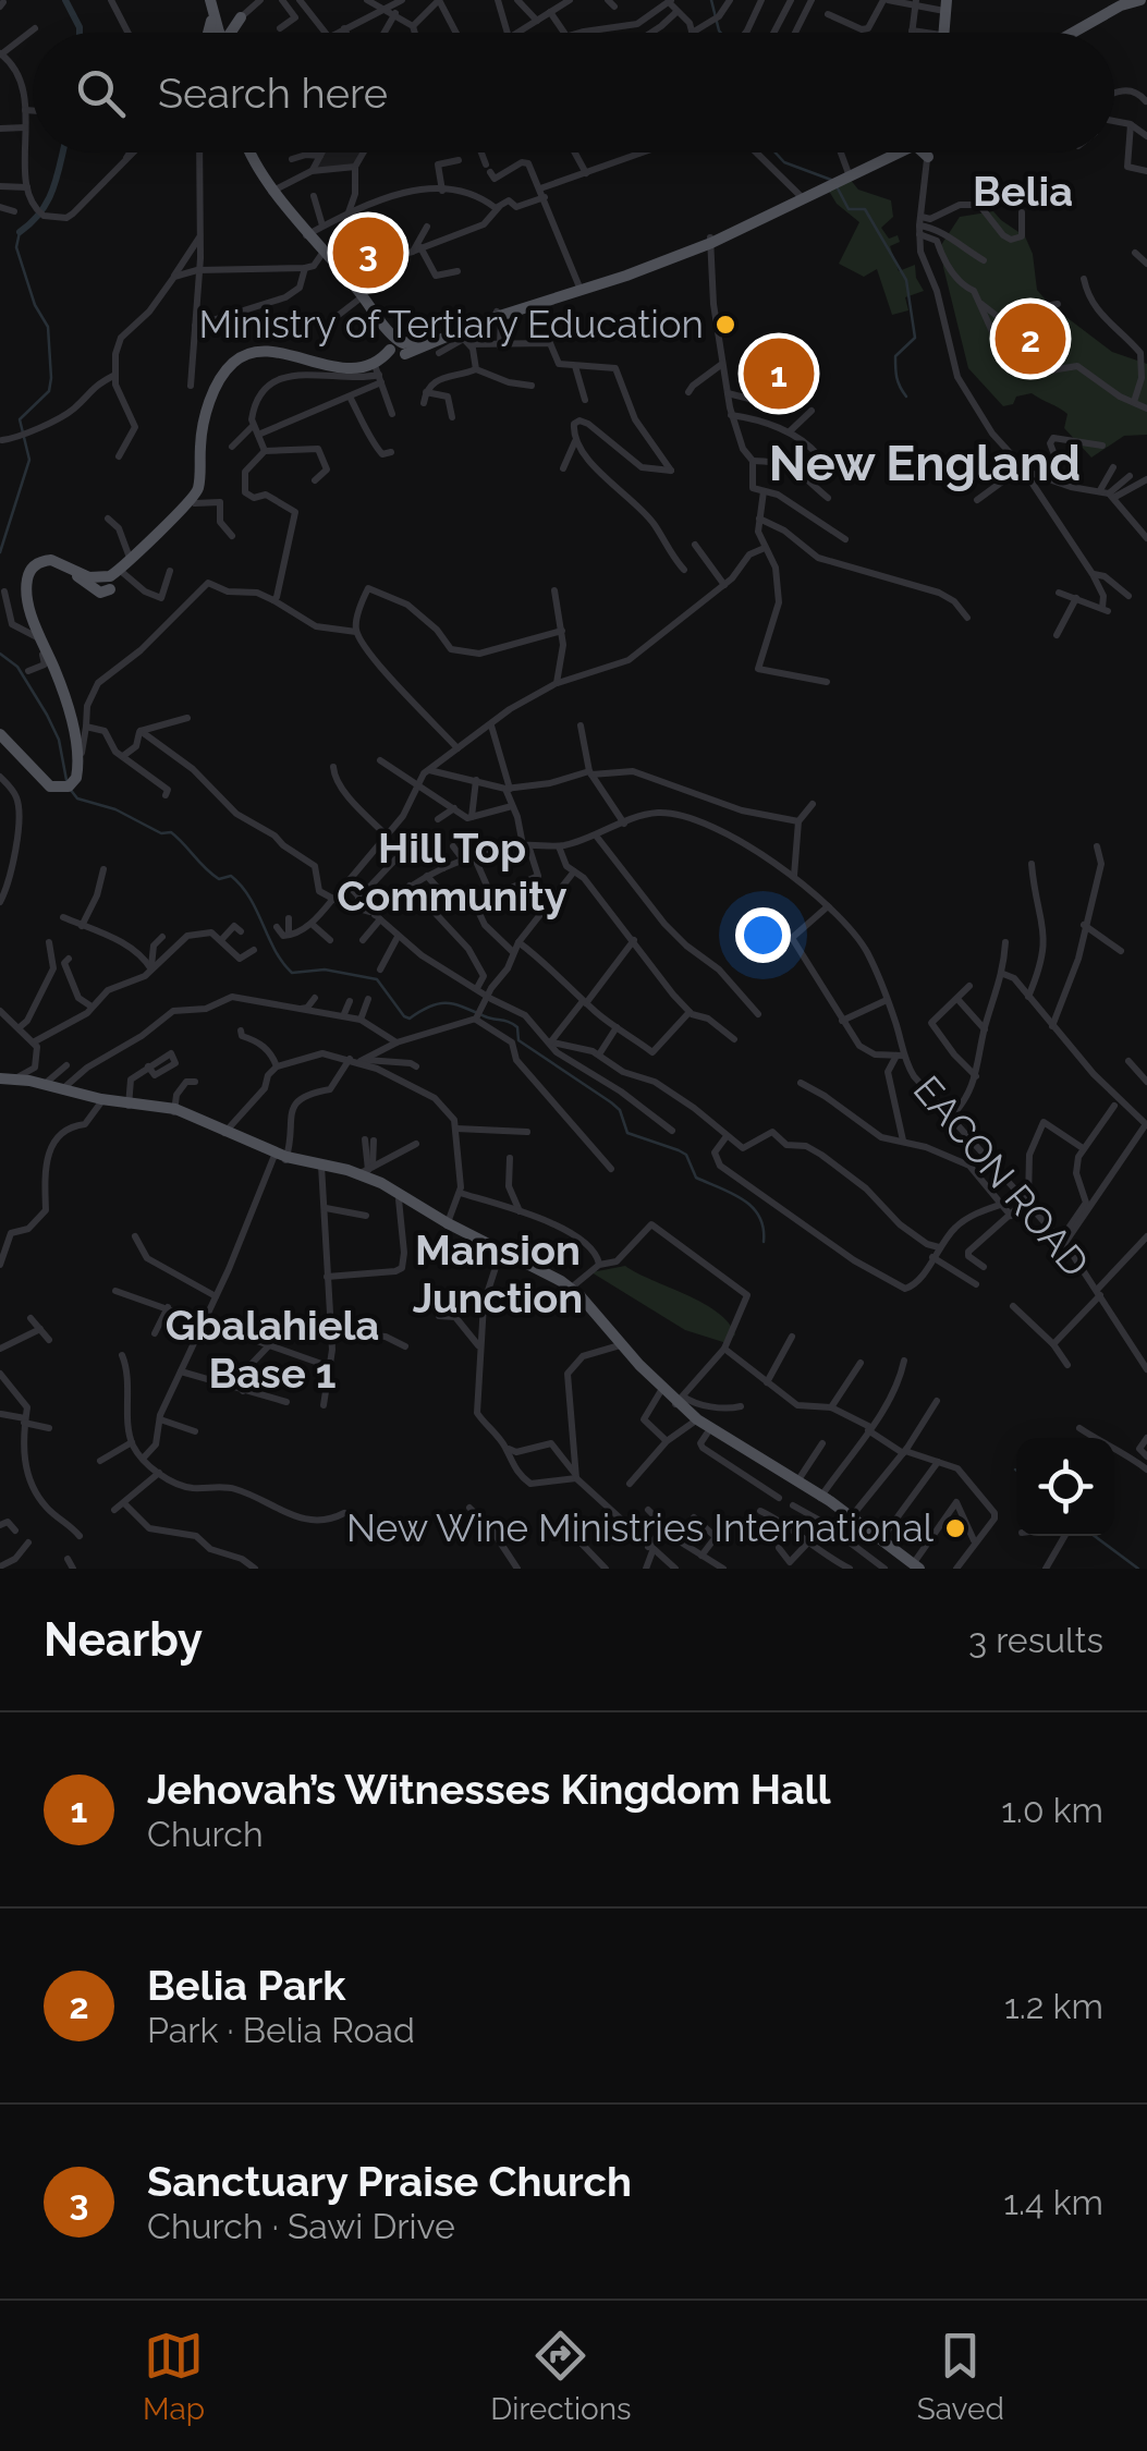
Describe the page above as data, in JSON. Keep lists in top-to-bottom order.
{
  "streets": {
    "street": ["EACON ROAD"]
  },
  "districts": [
    "Belia",
    "New England",
    "Hill Top Community",
    "Mansion Junction",
    "Gbalahiela Base 1"
  ],
  "places": ["Ministry of Tertiary Education", "New Wine Ministries International"],
  "page": {
    "search": "Search here",
    "pins": ["3", "2", "1"],
    "heading": ["Nearby", "3 results"],
    "list": [
      {
        "mark": "1",
        "name": "Jehovah’s Witnesses Kingdom Hall",
        "note": "Church",
        "value": "1.0 km"
      },
      {
        "mark": "2",
        "name": "Belia Park",
        "note": "Park · Belia Road",
        "value": "1.2 km"
      },
      {
        "mark": "3",
        "name": "Sanctuary Praise Church",
        "note": "Church · Sawi Drive",
        "value": "1.4 km"
      }
    ],
    "nav": ["Map", "Directions", "Saved"]
  }
}
